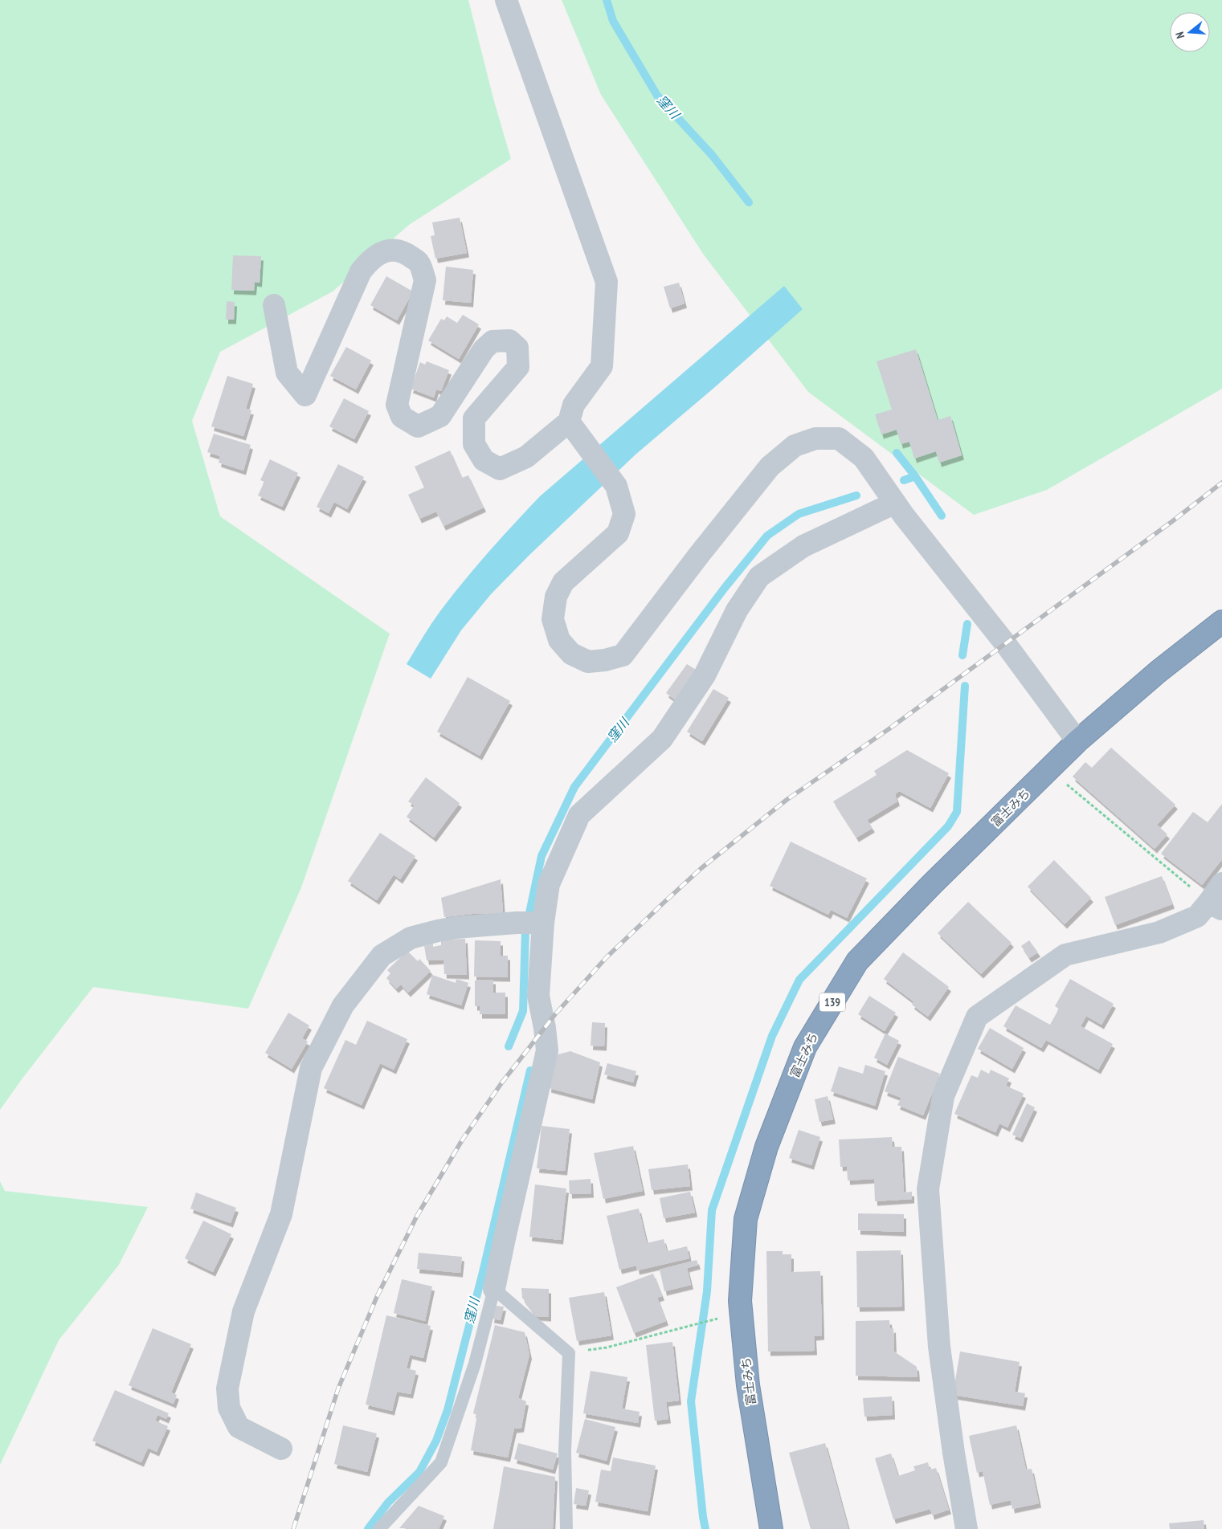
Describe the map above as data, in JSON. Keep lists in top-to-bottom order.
{
  "streets": {
    "highway": ["富士みち", "139"]
  },
  "water": ["窪川"],
  "north": "left"
}
